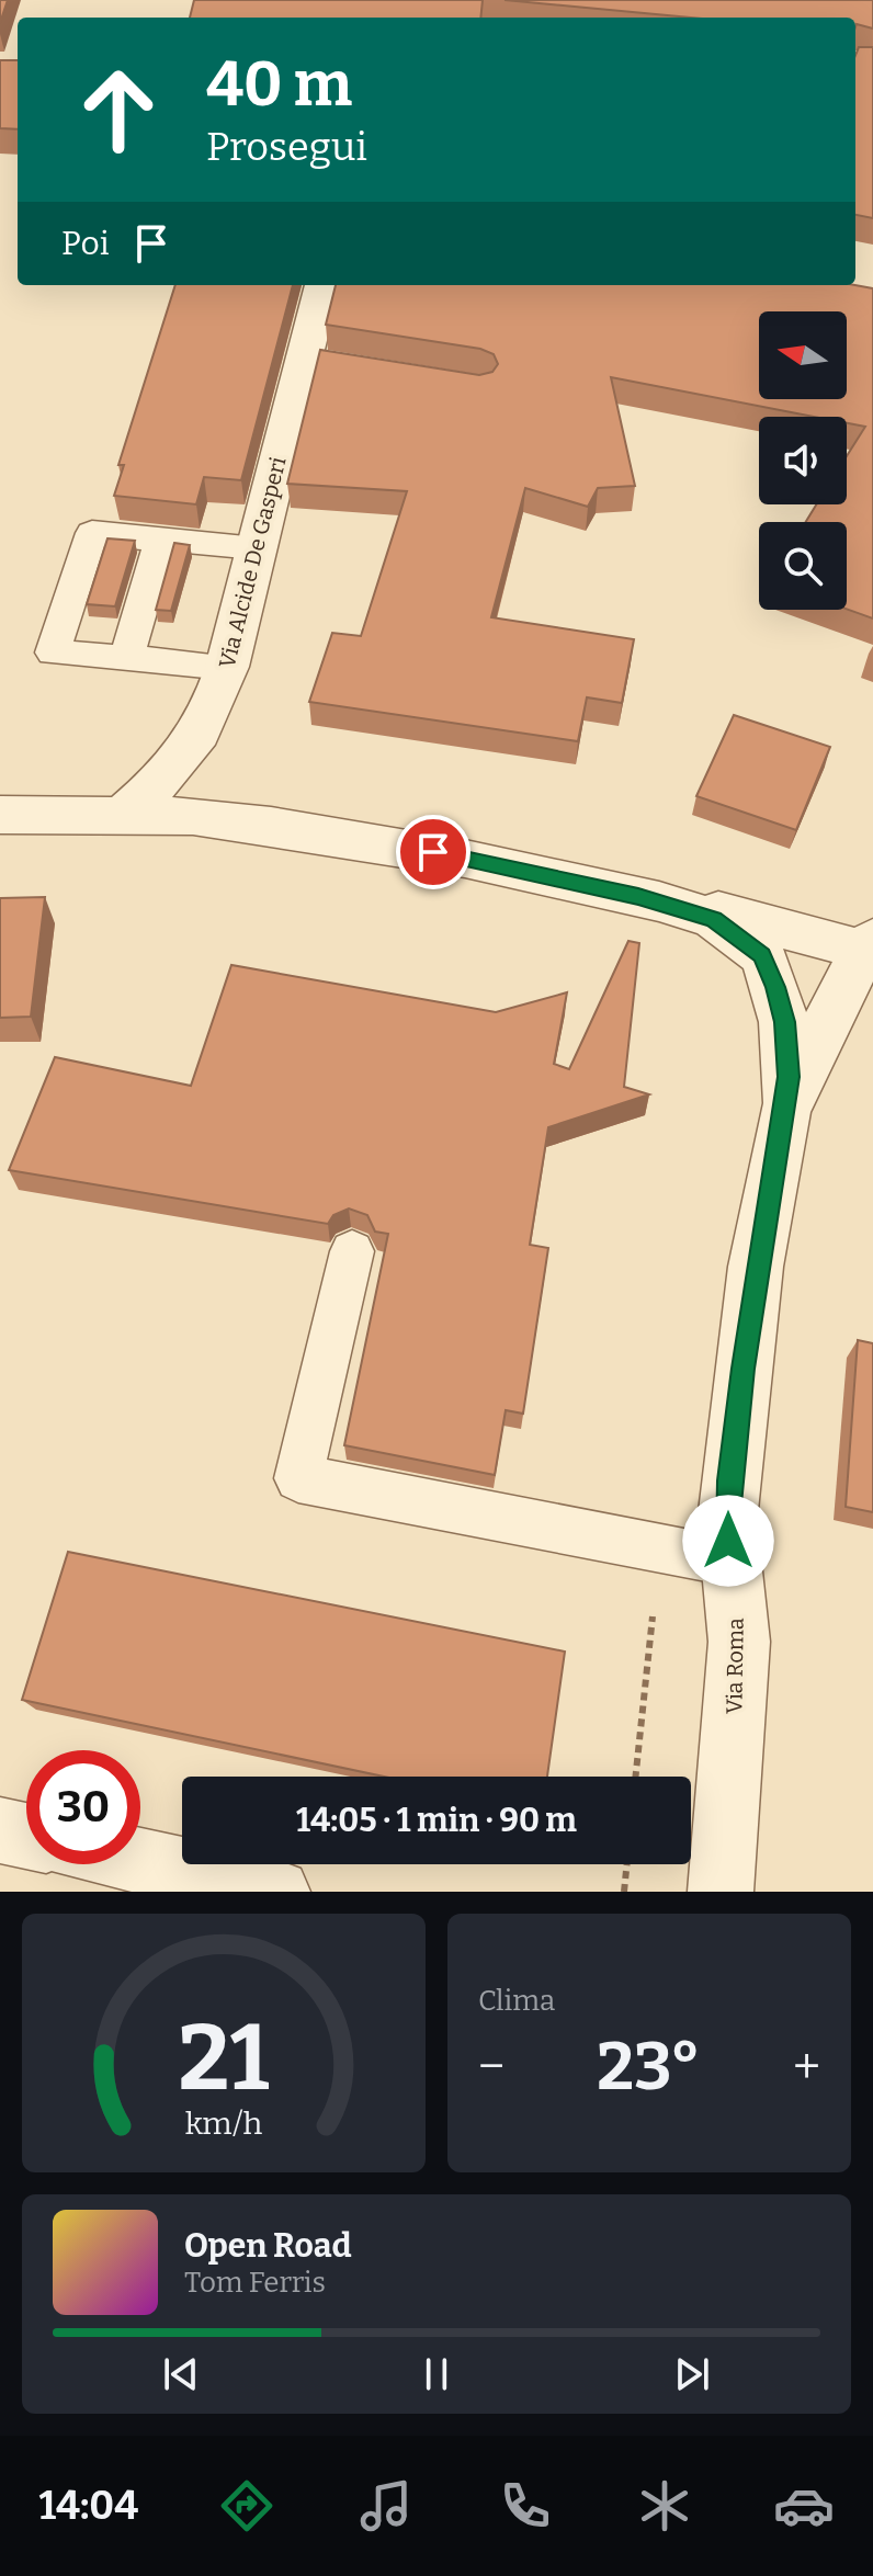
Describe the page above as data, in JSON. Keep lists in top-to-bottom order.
{
  "streets": {
    "street": ["Via Alcide De Gasperi", "Via Roma"]
  },
  "north": "left",
  "page": {
    "turn": ["40 m", "Prosegui"],
    "then": "Poi",
    "limit": "30",
    "trip": "14:05 · 1 min · 90 m",
    "tile": "Clima",
    "heat": ["−", "23°", "+"],
    "song": ["Open Road", "Tom Ferris"],
    "tabs": "14:04",
    "gauge": ["21", "km/h"]
  }
}
